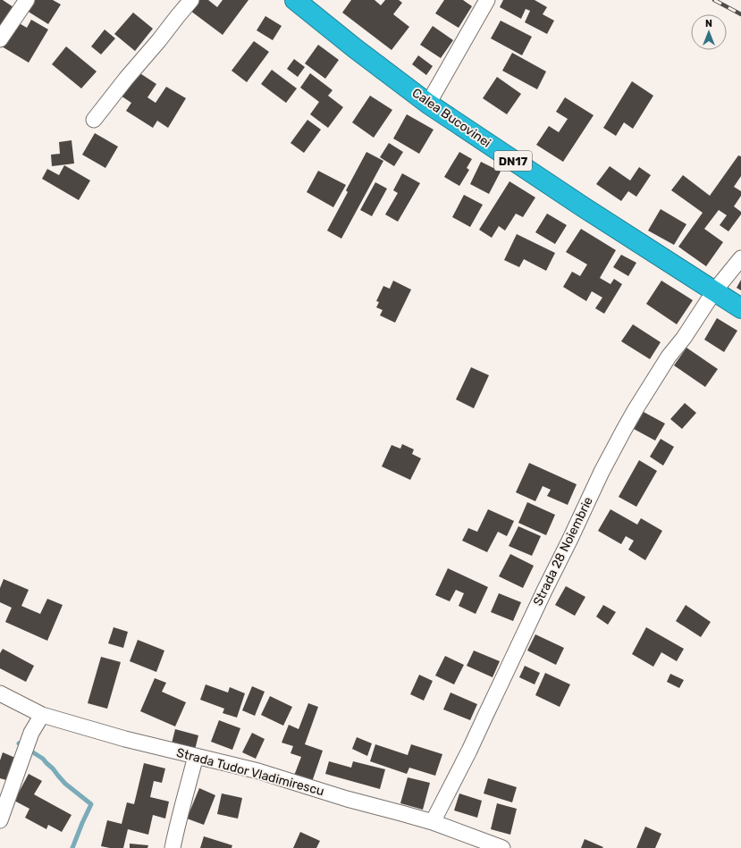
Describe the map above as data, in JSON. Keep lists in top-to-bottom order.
{
  "streets": {
    "highway": ["Calea Bucovinei", "DN17"],
    "street": ["Strada 28 Noiembrie", "Strada Tudor Vladimirescu"]
  },
  "crossings": [
    ["Calea Bucovinei", "Strada 28 Noiembrie"],
    ["Strada 28 Noiembrie", "Strada Tudor Vladimirescu"]
  ],
  "north": "top"
}
